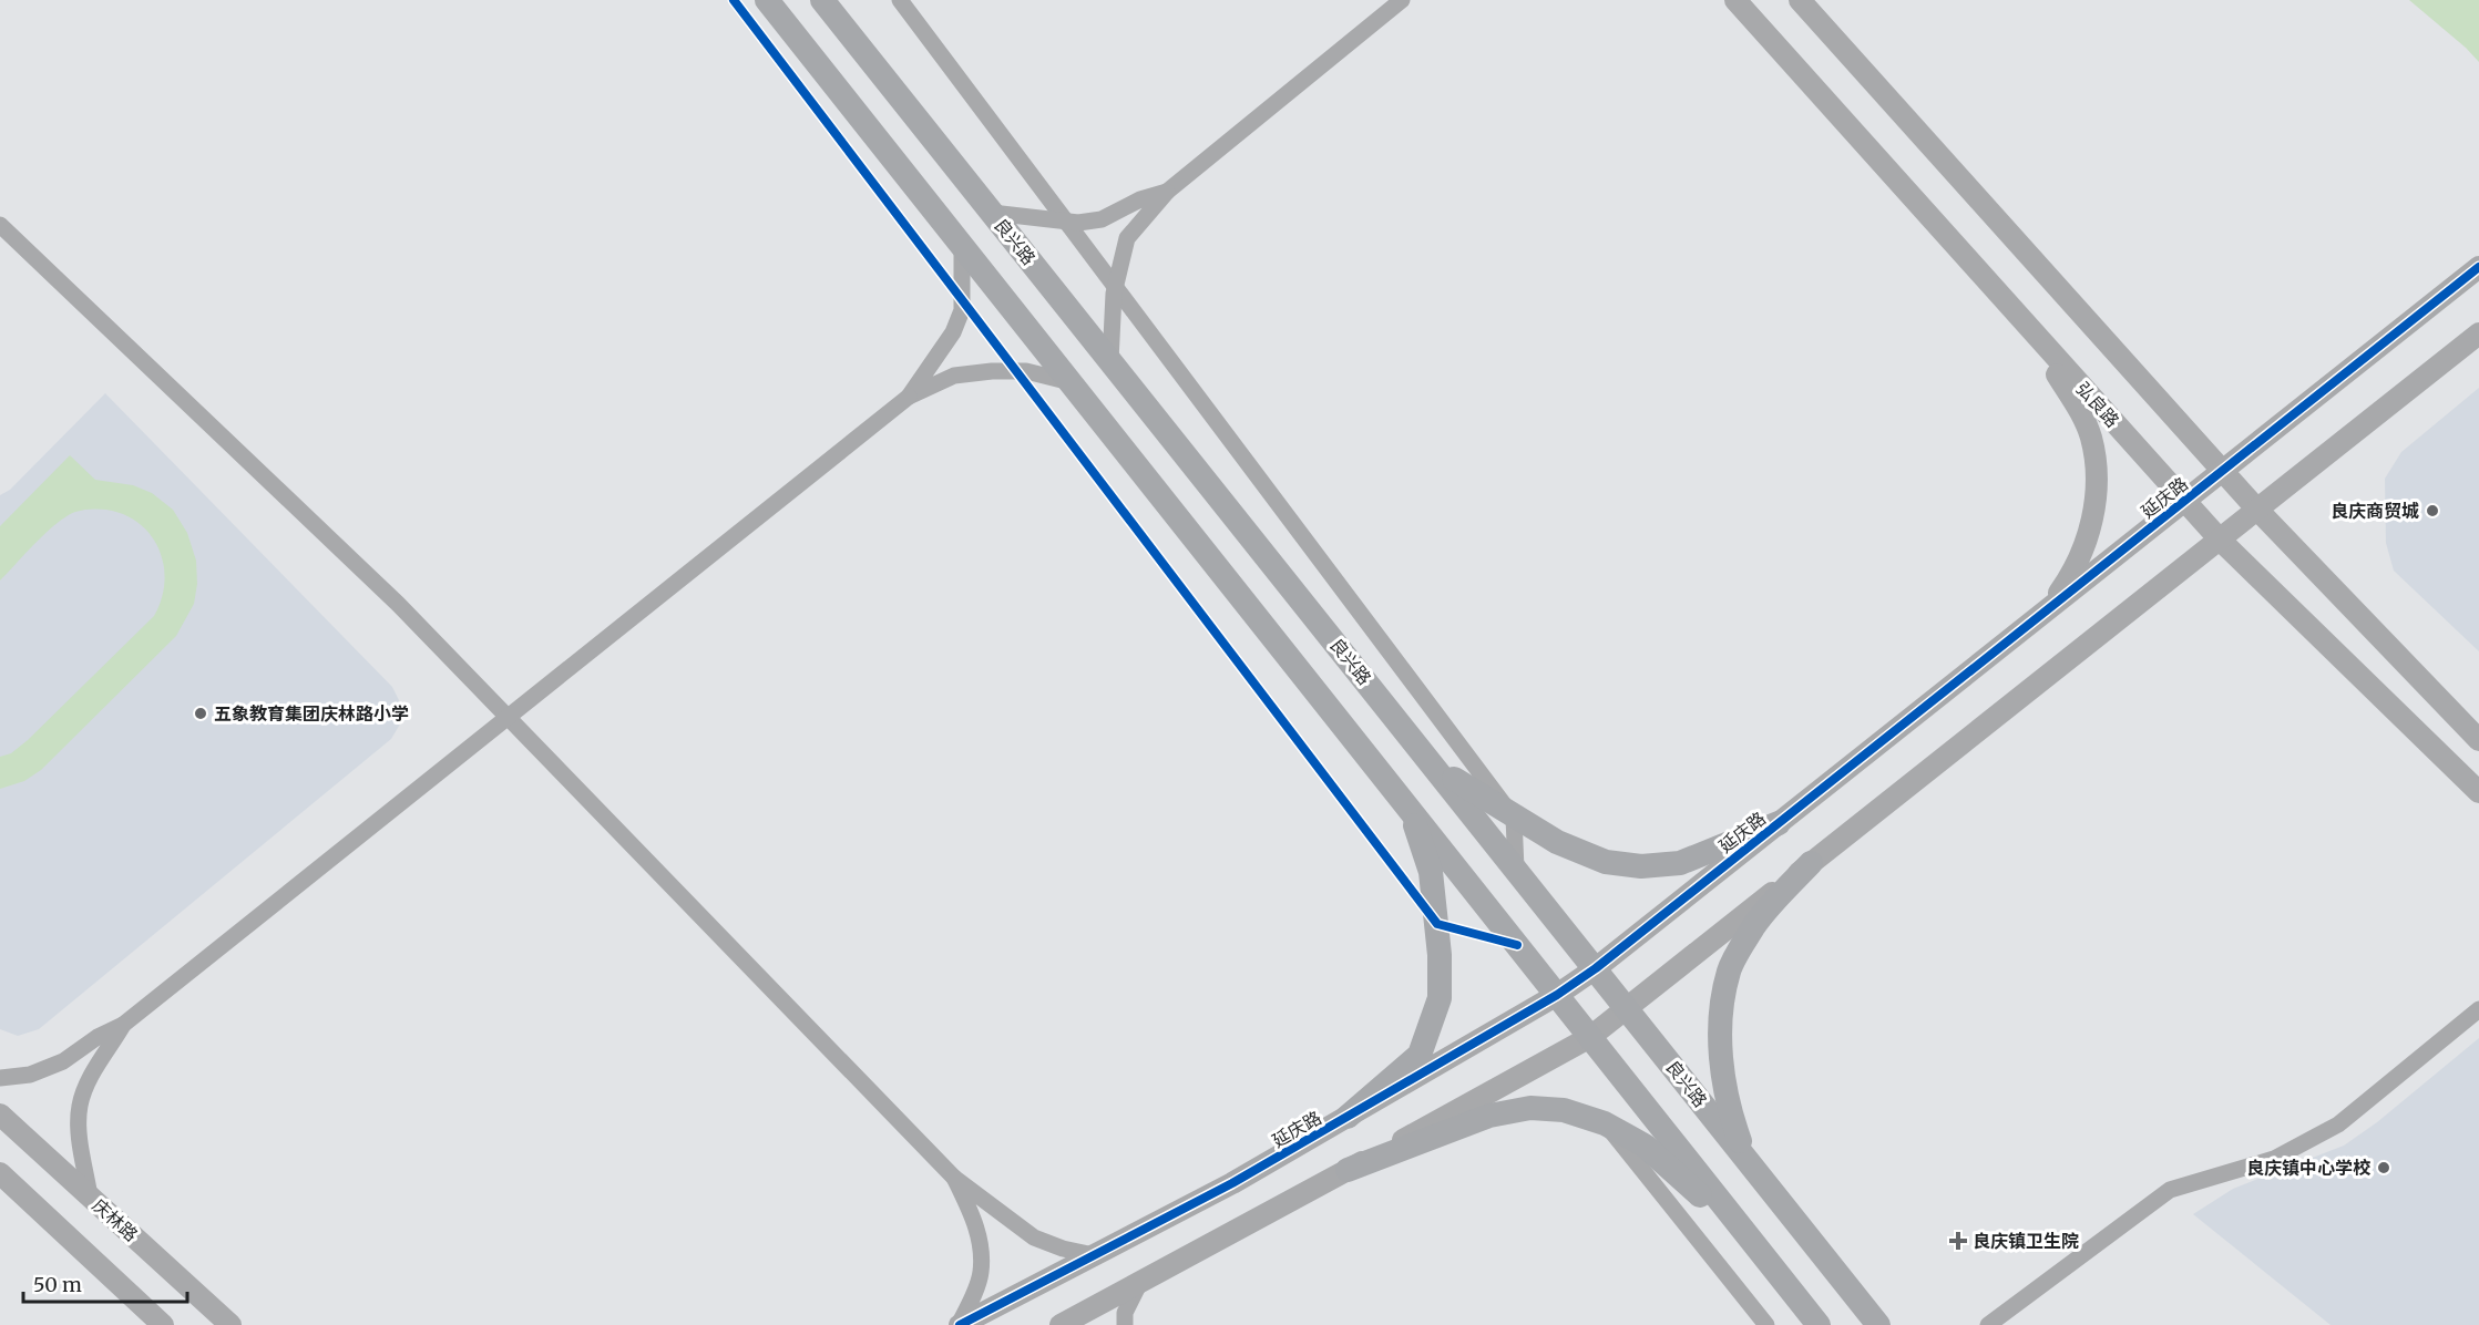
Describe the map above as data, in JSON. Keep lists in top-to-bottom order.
{
  "streets": {
    "main road": ["良兴路"],
    "street": ["弘良路", "延庆路", "庆林路"]
  },
  "crossings": [
    ["良兴路", "延庆路"],
    ["弘良路", "延庆路"]
  ],
  "places": {
    "other": ["良庆商贸城", "五象教育集团庆林路小学", "良庆镇中心学校"],
    "health": ["良庆镇卫生院"]
  },
  "scale_bar": "50 m"
}
